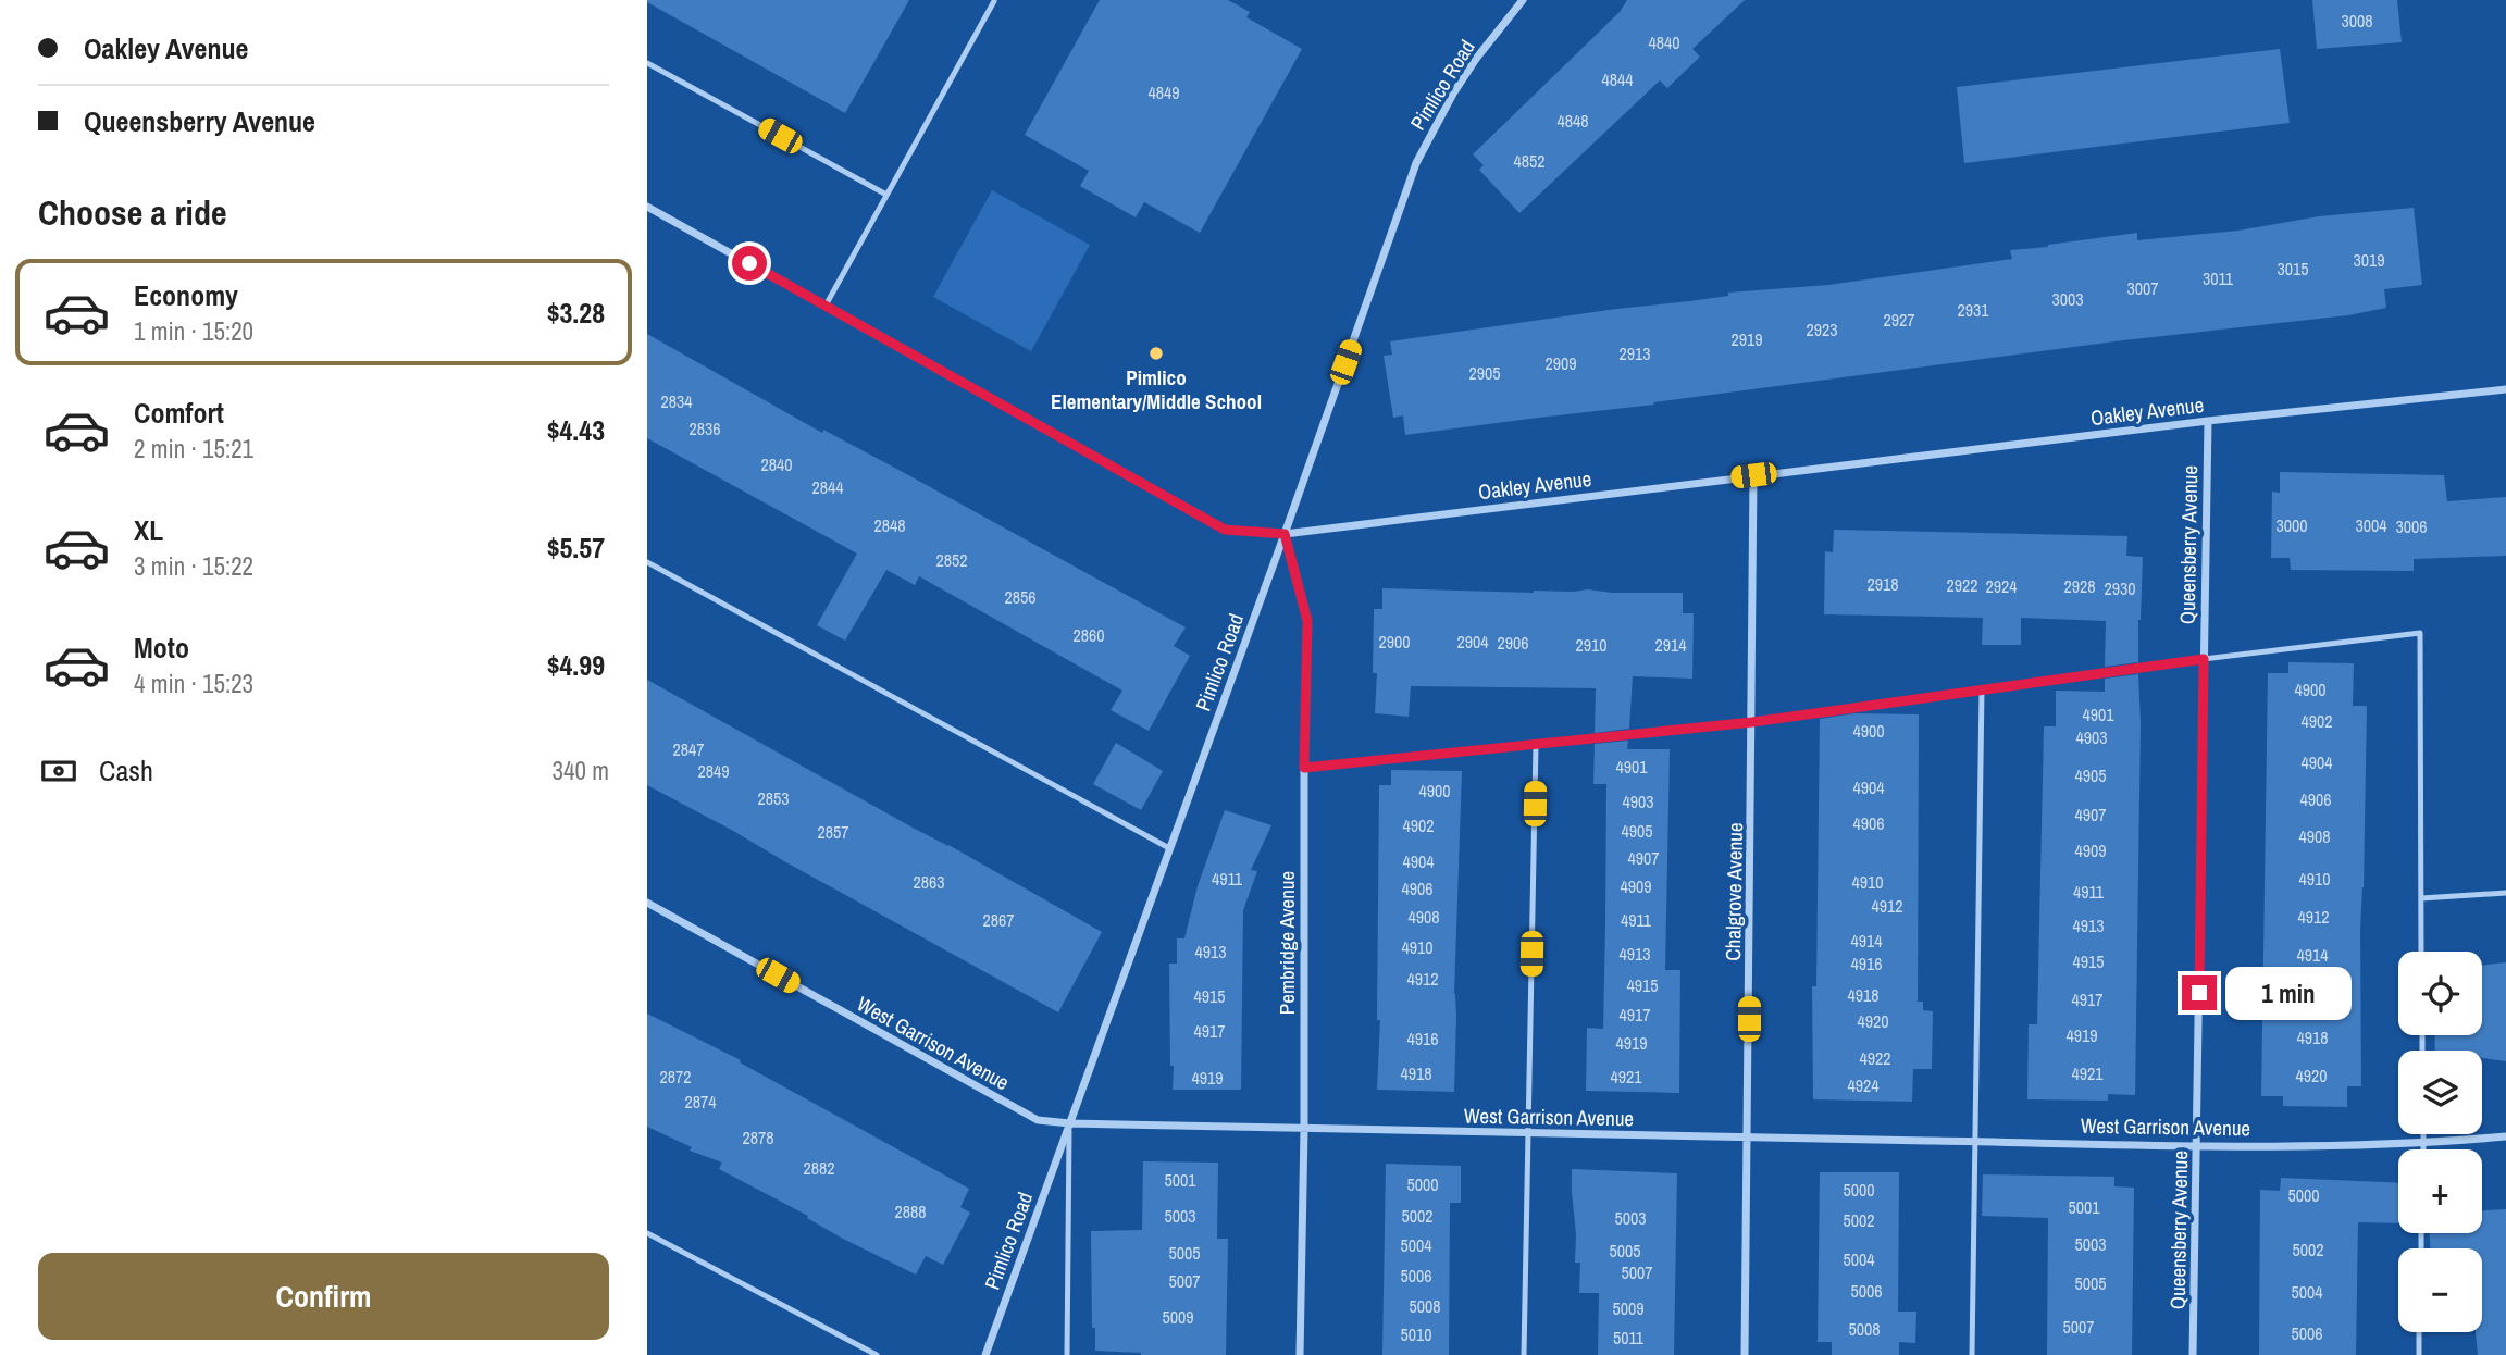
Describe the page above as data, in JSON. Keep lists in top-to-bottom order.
{
  "streets": {
    "street": [
      "Pimlico Road",
      "Oakley Avenue",
      "Queensberry Avenue",
      "Chalgrove Avenue",
      "Pembridge Avenue",
      "West Garrison Avenue"
    ]
  },
  "crossings": [
    ["Pimlico Road", "Oakley Avenue"],
    ["Pimlico Road", "Pembridge Avenue"],
    ["Pimlico Road", "West Garrison Avenue"],
    ["Oakley Avenue", "Queensberry Avenue"],
    ["Oakley Avenue", "Chalgrove Avenue"],
    ["Oakley Avenue", "Pembridge Avenue"],
    ["Queensberry Avenue", "West Garrison Avenue"],
    ["Chalgrove Avenue", "West Garrison Avenue"],
    ["Pembridge Avenue", "West Garrison Avenue"]
  ],
  "places": ["Pimlico Elementary/Middle School"],
  "house_numbers": [
    "3008",
    "4840",
    "4844",
    "4849",
    "4848",
    "4852",
    "3019",
    "3015",
    "3011",
    "3007",
    "3003",
    "2931",
    "2927",
    "2923",
    "2919",
    "2913",
    "2909",
    "2905",
    "2834",
    "2836",
    "2840",
    "2844",
    "2848",
    "3000",
    "3004",
    "3006",
    "2852",
    "2918",
    "2922",
    "2924",
    "2928",
    "2930",
    "2856",
    "2860",
    "2900",
    "2904",
    "2906",
    "2910",
    "2914",
    "4900",
    "4901",
    "4902",
    "4900",
    "4903",
    "2847",
    "4904",
    "4901",
    "2849",
    "4905",
    "4904",
    "4900",
    "2853",
    "4906",
    "4903",
    "4907",
    "4906",
    "4902",
    "4905",
    "2857",
    "4908",
    "4909",
    "4907",
    "4904",
    "4911",
    "4910",
    "2863",
    "4910",
    "4909",
    "4906",
    "4911",
    "4912",
    "4908",
    "4912",
    "2867",
    "4911",
    "4913",
    "4914",
    "4910",
    "4913",
    "4913",
    "4914",
    "4915",
    "4916",
    "4912",
    "4915",
    "4918",
    "4915",
    "4917",
    "4917",
    "4920",
    "4917",
    "4919",
    "4918",
    "4916",
    "4919",
    "4922",
    "4918",
    "4921",
    "4920",
    "2872",
    "4921",
    "4919",
    "4924",
    "2874",
    "2878",
    "2882",
    "5001",
    "5000",
    "5000",
    "5000",
    "5001",
    "2888",
    "5003",
    "5002",
    "5003",
    "5002",
    "5003",
    "5004",
    "5002",
    "5005",
    "5005",
    "5004",
    "5007",
    "5006",
    "5007",
    "5005",
    "5006",
    "5004",
    "5008",
    "5009",
    "5009",
    "5007",
    "5008",
    "5006",
    "5010",
    "5011"
  ],
  "page": {
    "banner": ["Oakley Avenue", "Queensberry Avenue"],
    "heading": "Choose a ride",
    "list": [
      {
        "name": "Economy",
        "note": "1 min · 15:20",
        "value": "$3.28"
      },
      {
        "name": "Comfort",
        "note": "2 min · 15:21",
        "value": "$4.43"
      },
      {
        "name": "XL",
        "note": "3 min · 15:22",
        "value": "$5.57"
      },
      {
        "name": "Moto",
        "note": "4 min · 15:23",
        "value": "$4.99"
      }
    ],
    "pay": ["Cash", "340 m"],
    "map_buttons": ["+", "−"],
    "bubble": "1 min",
    "buttons": "Confirm"
  }
}
